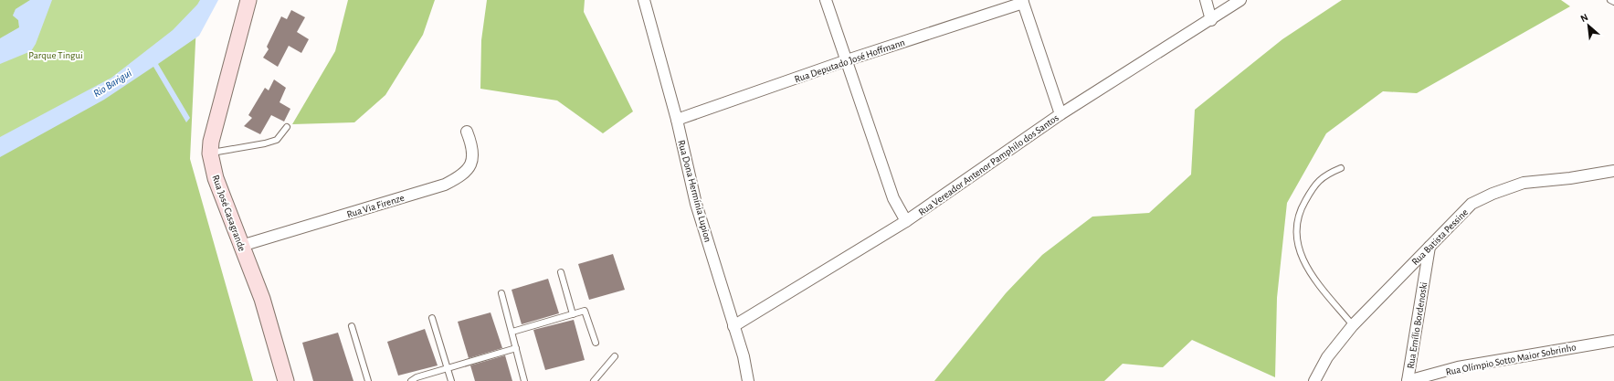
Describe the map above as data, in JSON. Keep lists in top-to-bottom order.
{
  "streets": {
    "street": [
      "Rua Deputado José Hoffmann",
      "Rua Vereador Antenor Pamphilo dos Santos",
      "Rua Dona Hermínia Lupion",
      "Rua Via Firenze",
      "Rua José Casagrande",
      "Rua Batista Pessine",
      "Rua Emílio Bordenoski",
      "Rua Olímpio Sotto Maior Sobrinho"
    ]
  },
  "crossings": [
    ["Rua Deputado José Hoffmann", "Rua Dona Hermínia Lupion"],
    ["Rua Vereador Antenor Pamphilo dos Santos", "Rua Dona Hermínia Lupion"],
    ["Rua Via Firenze", "Rua José Casagrande"],
    ["Rua Batista Pessine", "Rua Emílio Bordenoski"],
    ["Rua Emílio Bordenoski", "Rua Olímpio Sotto Maior Sobrinho"]
  ],
  "water": ["Rio Barigui"],
  "parks": ["Parque Tingui"],
  "north": "top left"
}
